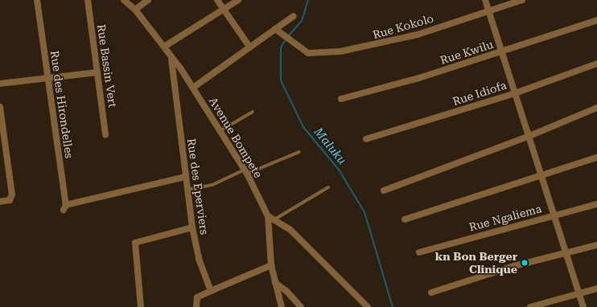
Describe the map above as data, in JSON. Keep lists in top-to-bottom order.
{
  "streets": {
    "street": [
      "Rue Kokolo",
      "Rue Kwilu",
      "Rue Bassin Vert",
      "Rue Idiofa",
      "Rue des Hirondelles",
      "Avenue Bompete",
      "Rue des Eperviers",
      "Rue Ngaliema"
    ]
  },
  "crossings": [
    ["Rue des Hirondelles", "Rue des Eperviers"],
    ["Avenue Bompete", "Rue des Eperviers"]
  ],
  "water": ["Maluku"],
  "places": ["kn Bon Berger Clinique"]
}
